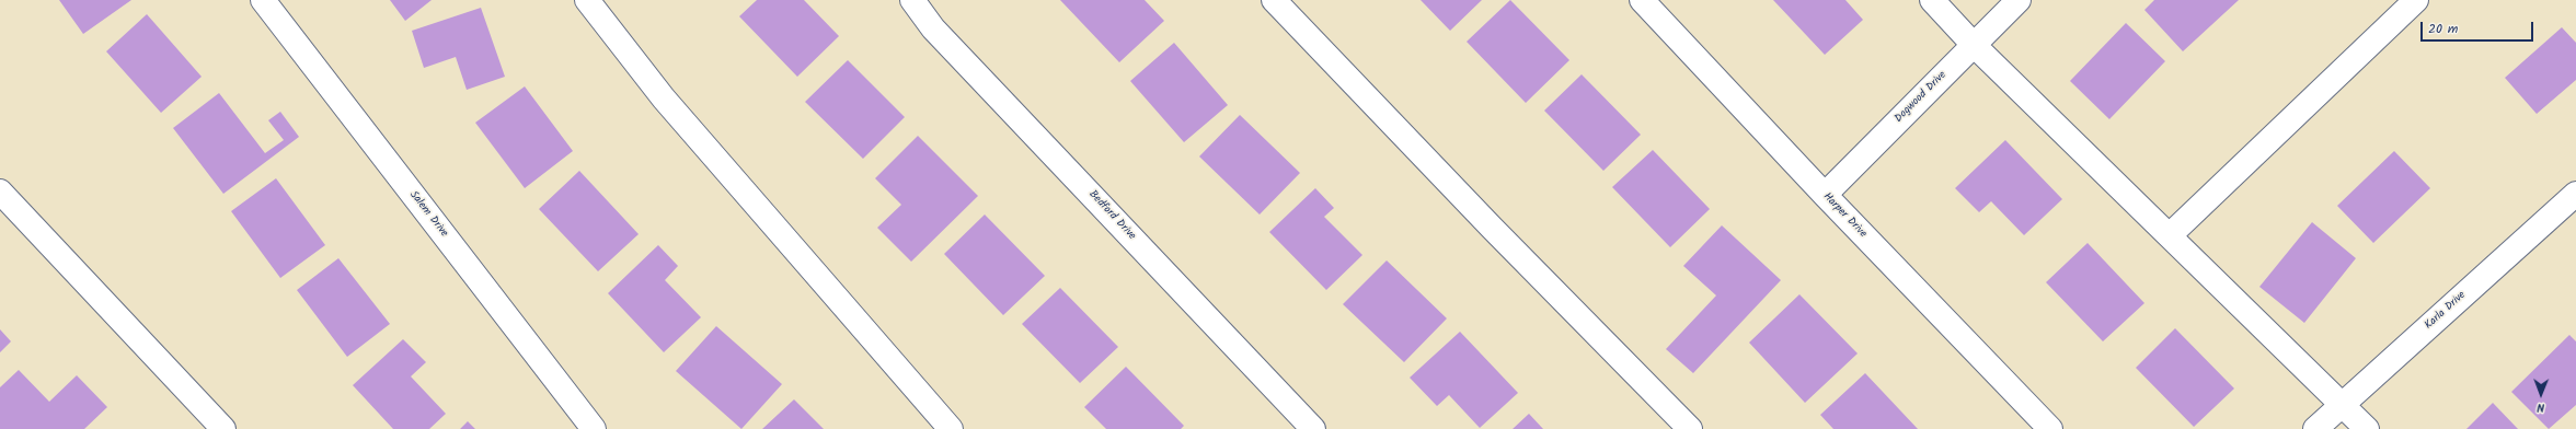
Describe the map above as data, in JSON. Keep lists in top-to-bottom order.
{
  "streets": {
    "street": [
      "Dogwood Drive",
      "Salem Drive",
      "Bedford Drive",
      "Harper Drive",
      "Karla Drive"
    ]
  },
  "crossings": [
    ["Dogwood Drive", "Harper Drive"]
  ],
  "scale_bar": "20 m",
  "north": "bottom"
}
